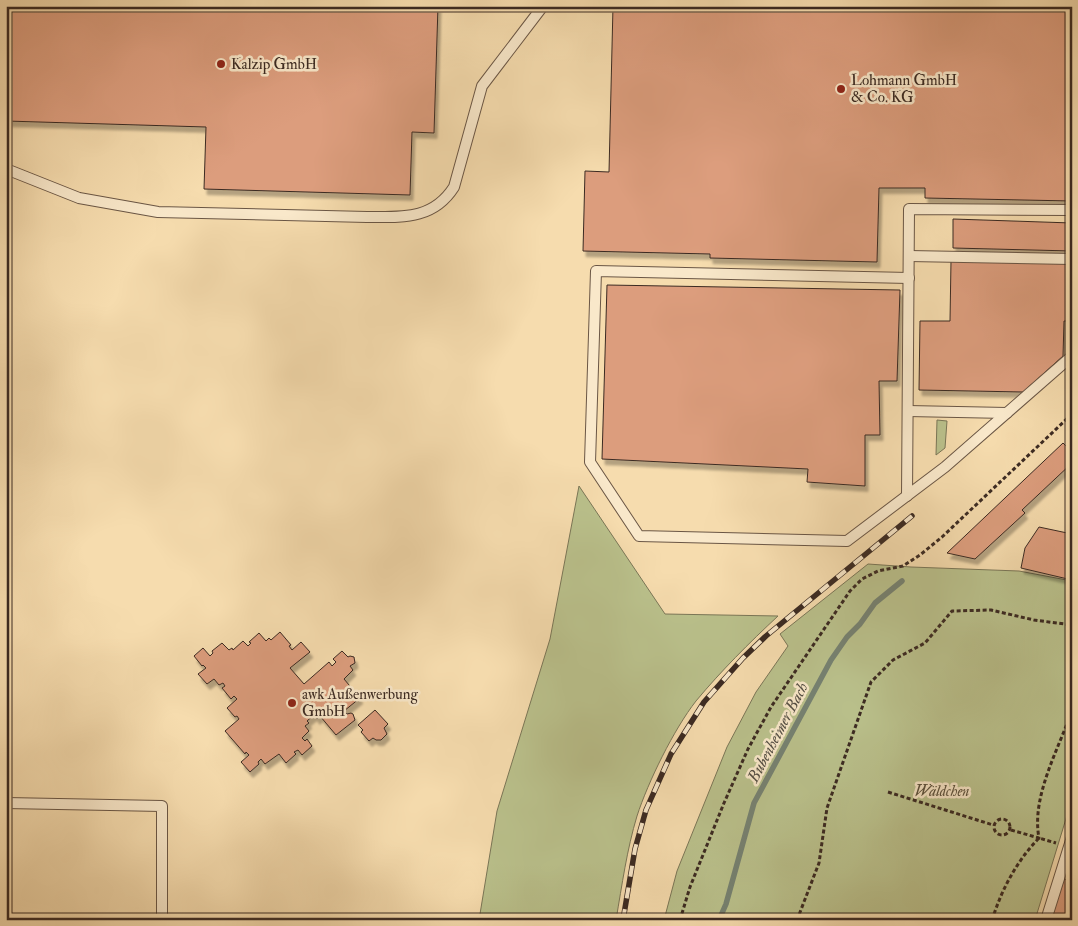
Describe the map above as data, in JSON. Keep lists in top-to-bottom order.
{
  "water": ["Bubenheimer Bach"],
  "parks": ["Wäldchen"],
  "places": ["Kalzip GmbH", "Lohmann GmbH & Co. KG", "awk Außenwerbung GmbH"]
}
